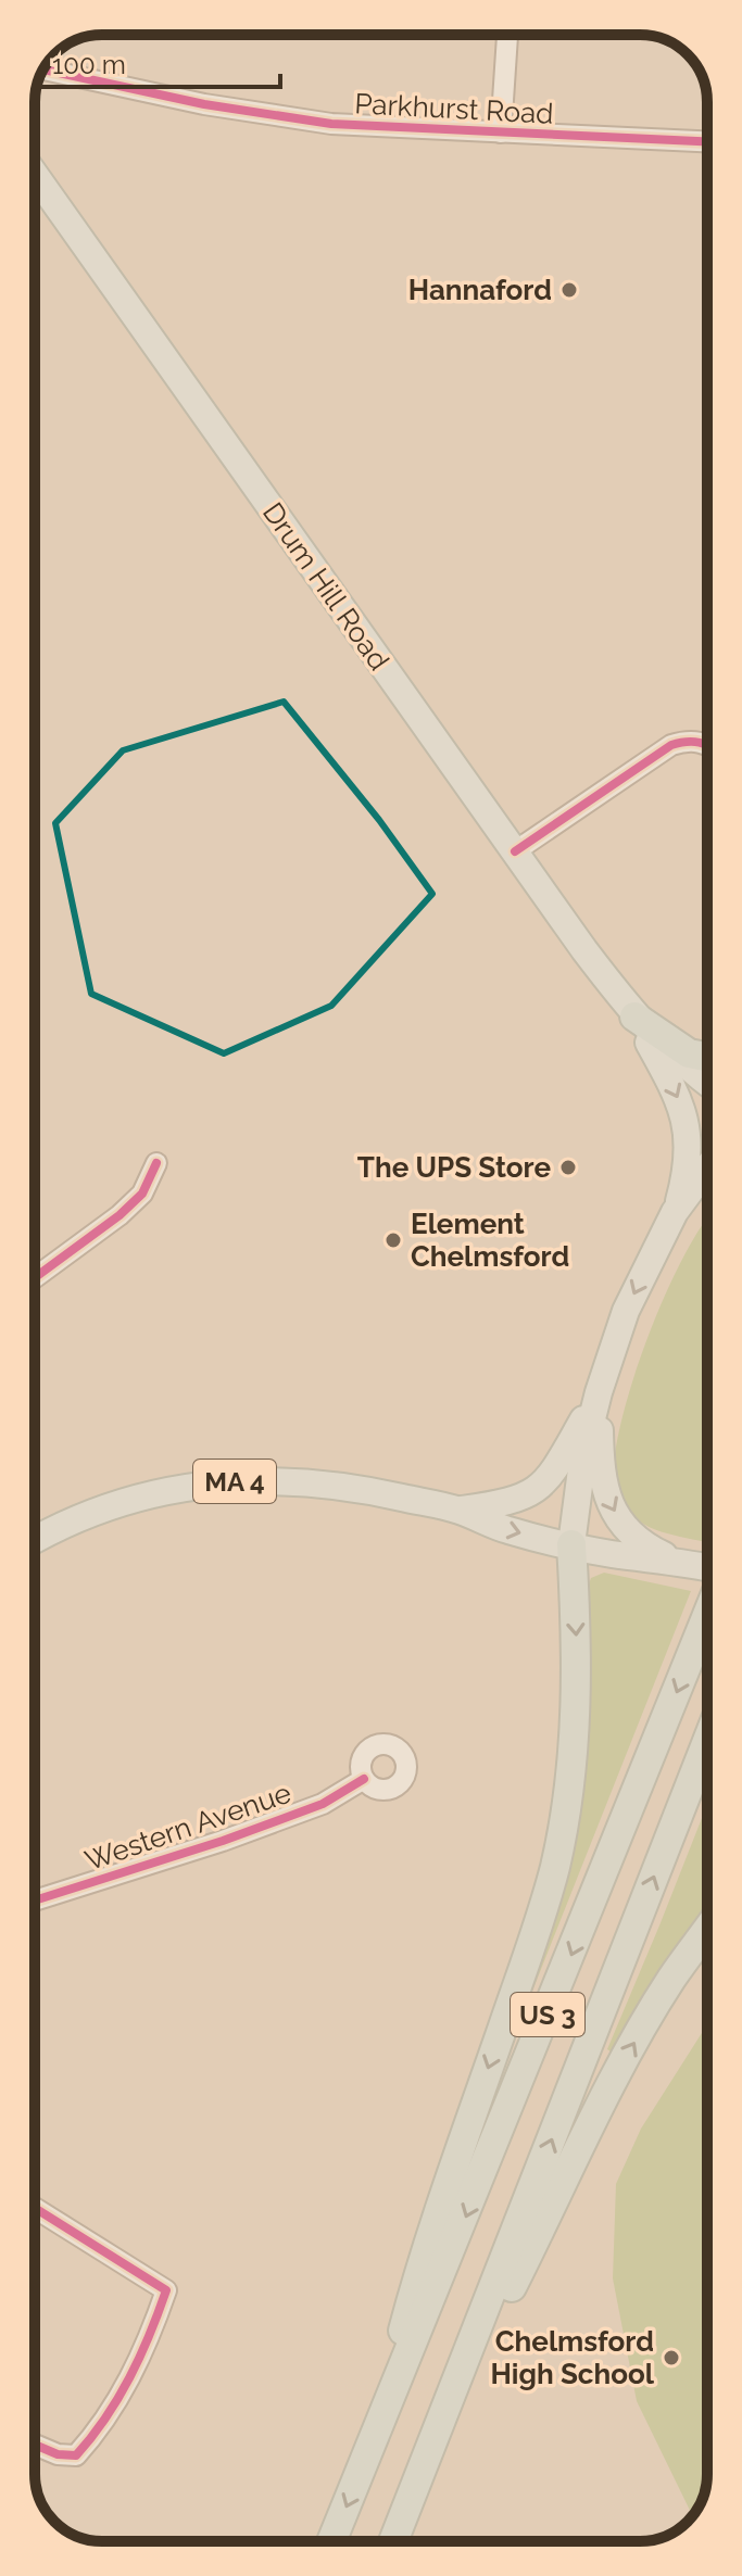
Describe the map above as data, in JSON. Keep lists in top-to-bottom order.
{
  "streets": {
    "highway": ["US 3"],
    "main road": ["Drum Hill Road", "MA 4"],
    "street": ["Parkhurst Road", "Western Avenue"]
  },
  "crossings": [
    ["Drum Hill Road", "MA 4"]
  ],
  "places": [
    "Hannaford",
    "The UPS Store",
    "Element Chelmsford",
    "Chelmsford High School"
  ],
  "scale_bar": "100 m"
}
